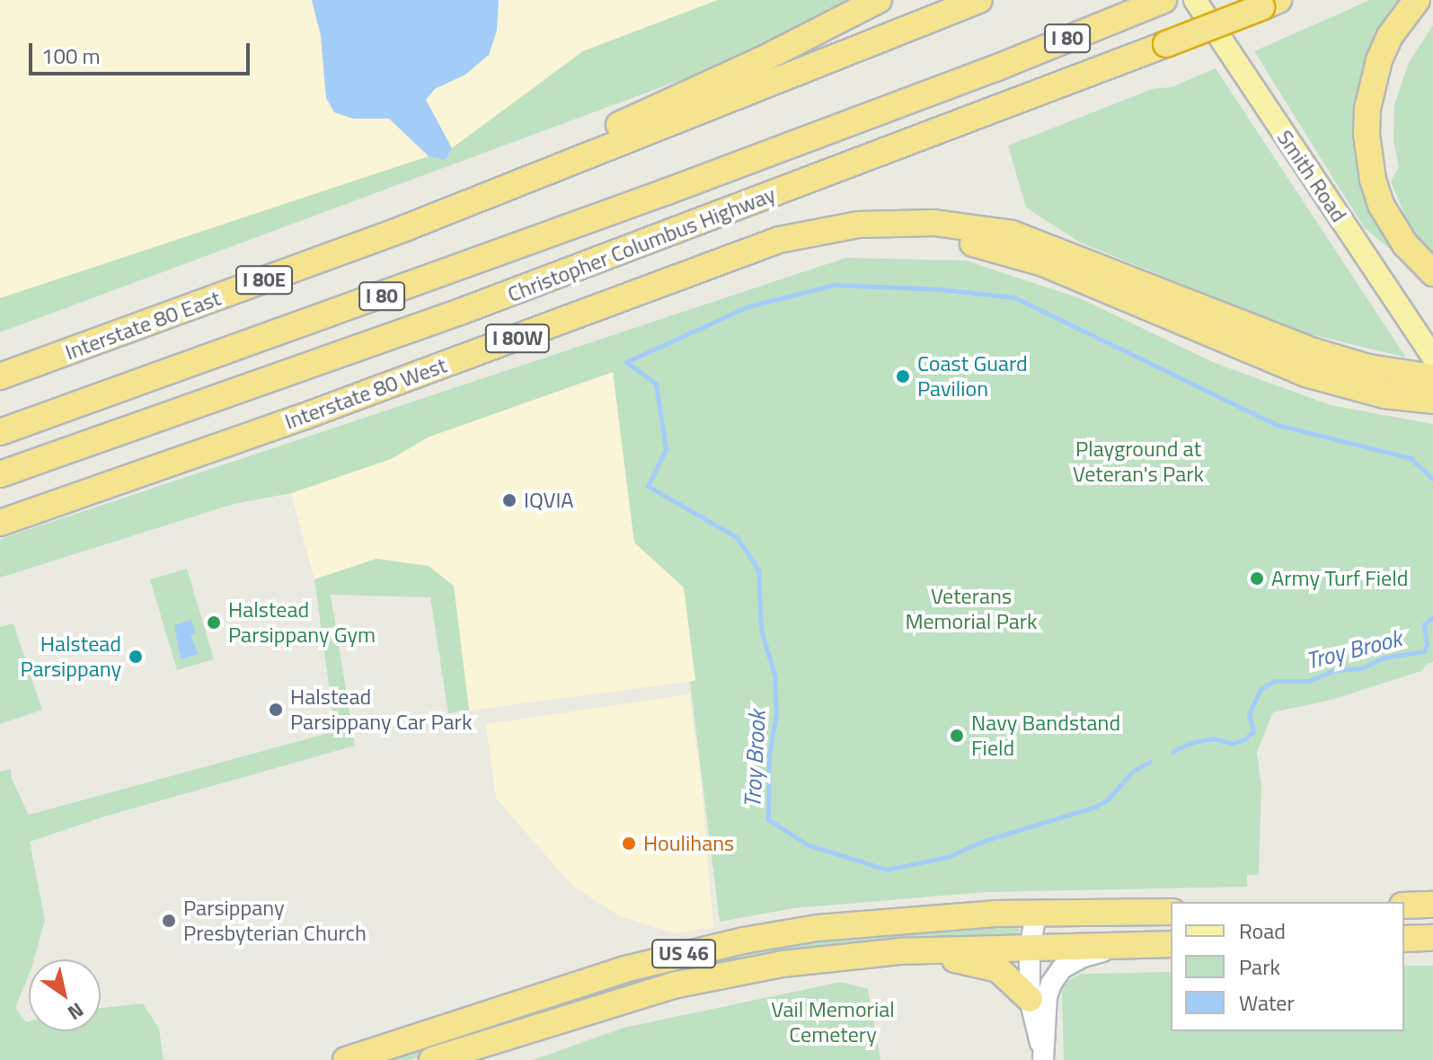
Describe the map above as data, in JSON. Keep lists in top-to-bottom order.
{
  "streets": {
    "highway": [
      "I 80",
      "Christopher Columbus Highway",
      "I 80E",
      "Interstate 80 East",
      "I 80W",
      "Interstate 80 West",
      "US 46"
    ],
    "main road": ["Smith Road"]
  },
  "water": ["Troy Brook"],
  "parks": ["Playground at Veteran's Park", "Veterans Memorial Park", "Vail Memorial Cemetery"],
  "places": [
    "Coast Guard Pavilion",
    "IQVIA",
    "Army Turf Field",
    "Halstead Parsippany Gym",
    "Halstead Parsippany",
    "Halstead Parsippany Car Park",
    "Navy Bandstand Field",
    "Houlihans",
    "Parsippany Presbyterian Church"
  ],
  "legend": ["Road", "Park", "Water"],
  "scale_bar": "100 m",
  "north": "bottom right"
}
